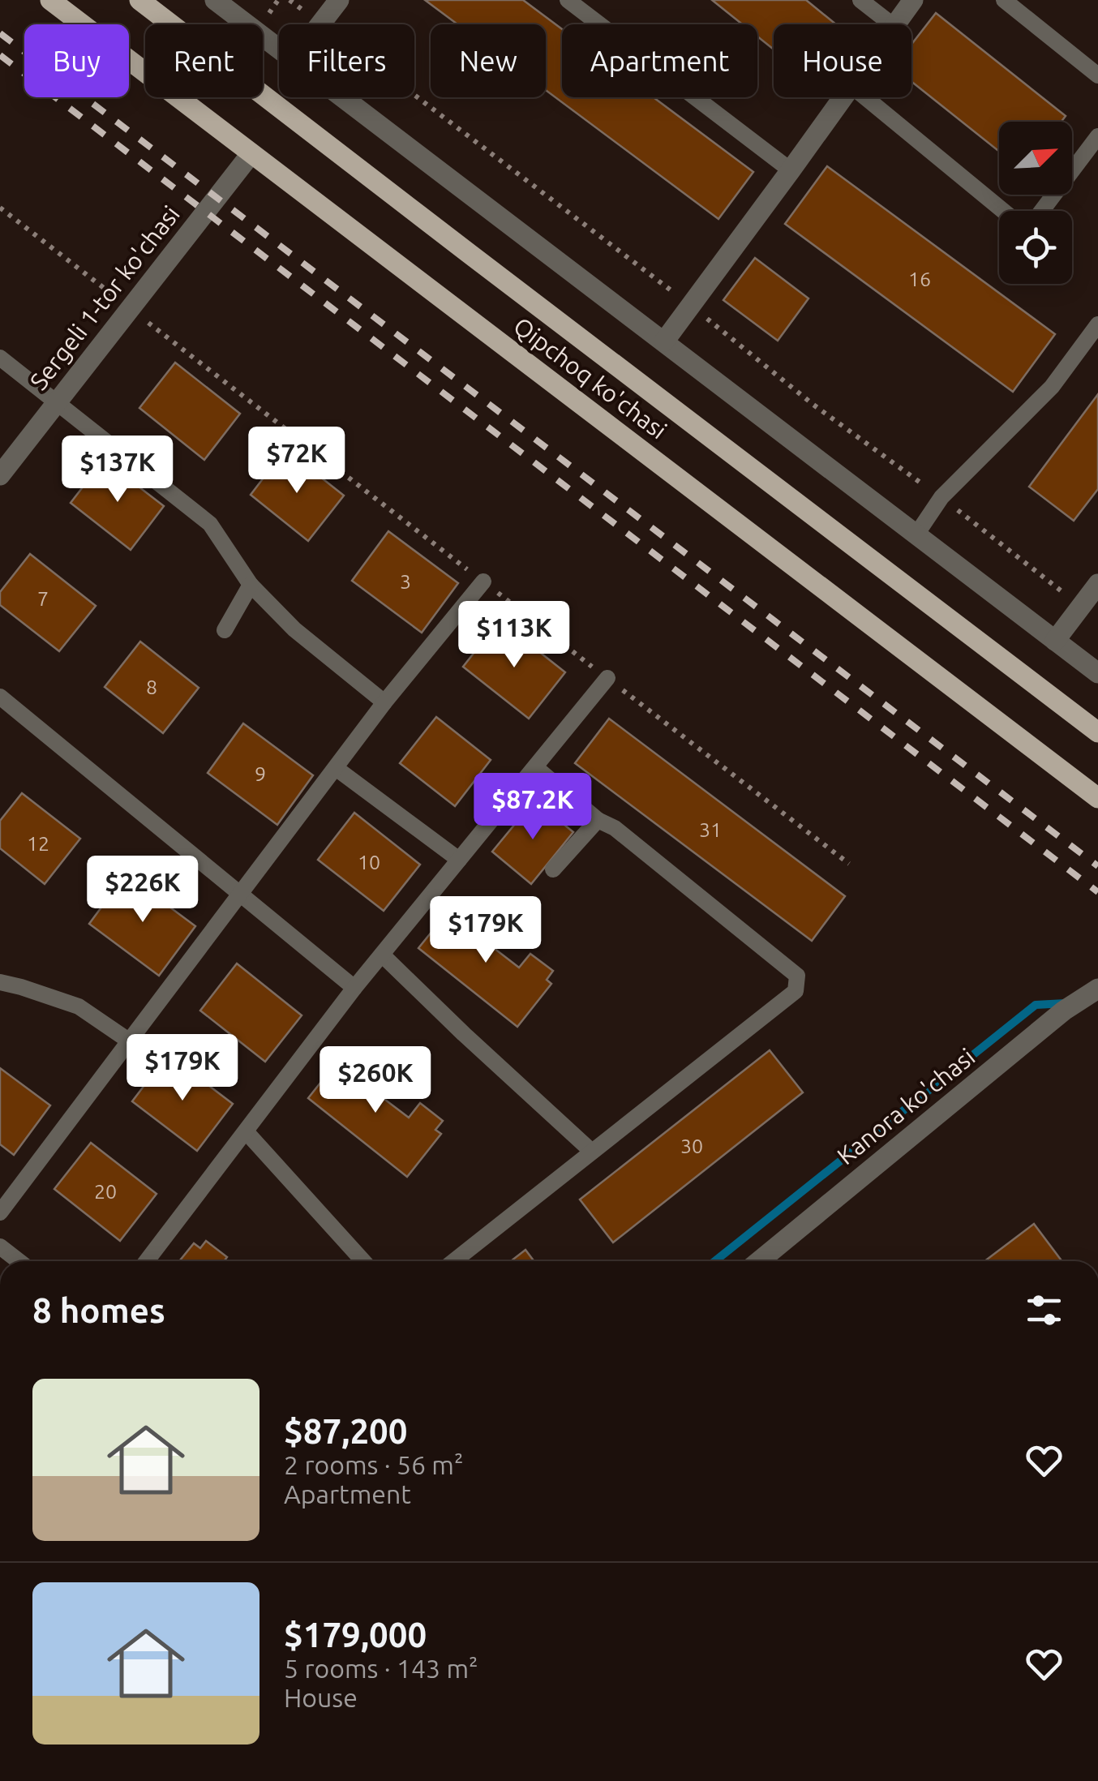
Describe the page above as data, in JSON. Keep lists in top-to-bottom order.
{
  "streets": {
    "main road": ["Qipchoq ko'chasi"],
    "street": ["Sergeli 1-tor ko'chasi", "Kanora ko'chasi"]
  },
  "crossings": [
    ["Sergeli 1-tor ko'chasi", "Qipchoq ko'chasi"]
  ],
  "house_numbers": [
    "16",
    "3",
    "7",
    "8",
    "9",
    "31",
    "12",
    "10",
    "30",
    "20"
  ],
  "north": "top right",
  "page": {
    "chip": [
      "Buy",
      "Rent",
      "Filters",
      "New",
      "Apartment",
      "House"
    ],
    "price": [
      "$72K",
      "$137K",
      "$113K",
      "$87.2K",
      "$226K",
      "$179K",
      "$179K",
      "$260K"
    ],
    "heading": "8 homes",
    "list": [
      {
        "name": "$87,200",
        "note": "2 rooms · 56 m² · Apartment"
      },
      {
        "name": "$179,000",
        "note": "5 rooms · 143 m² · House"
      }
    ]
  }
}
